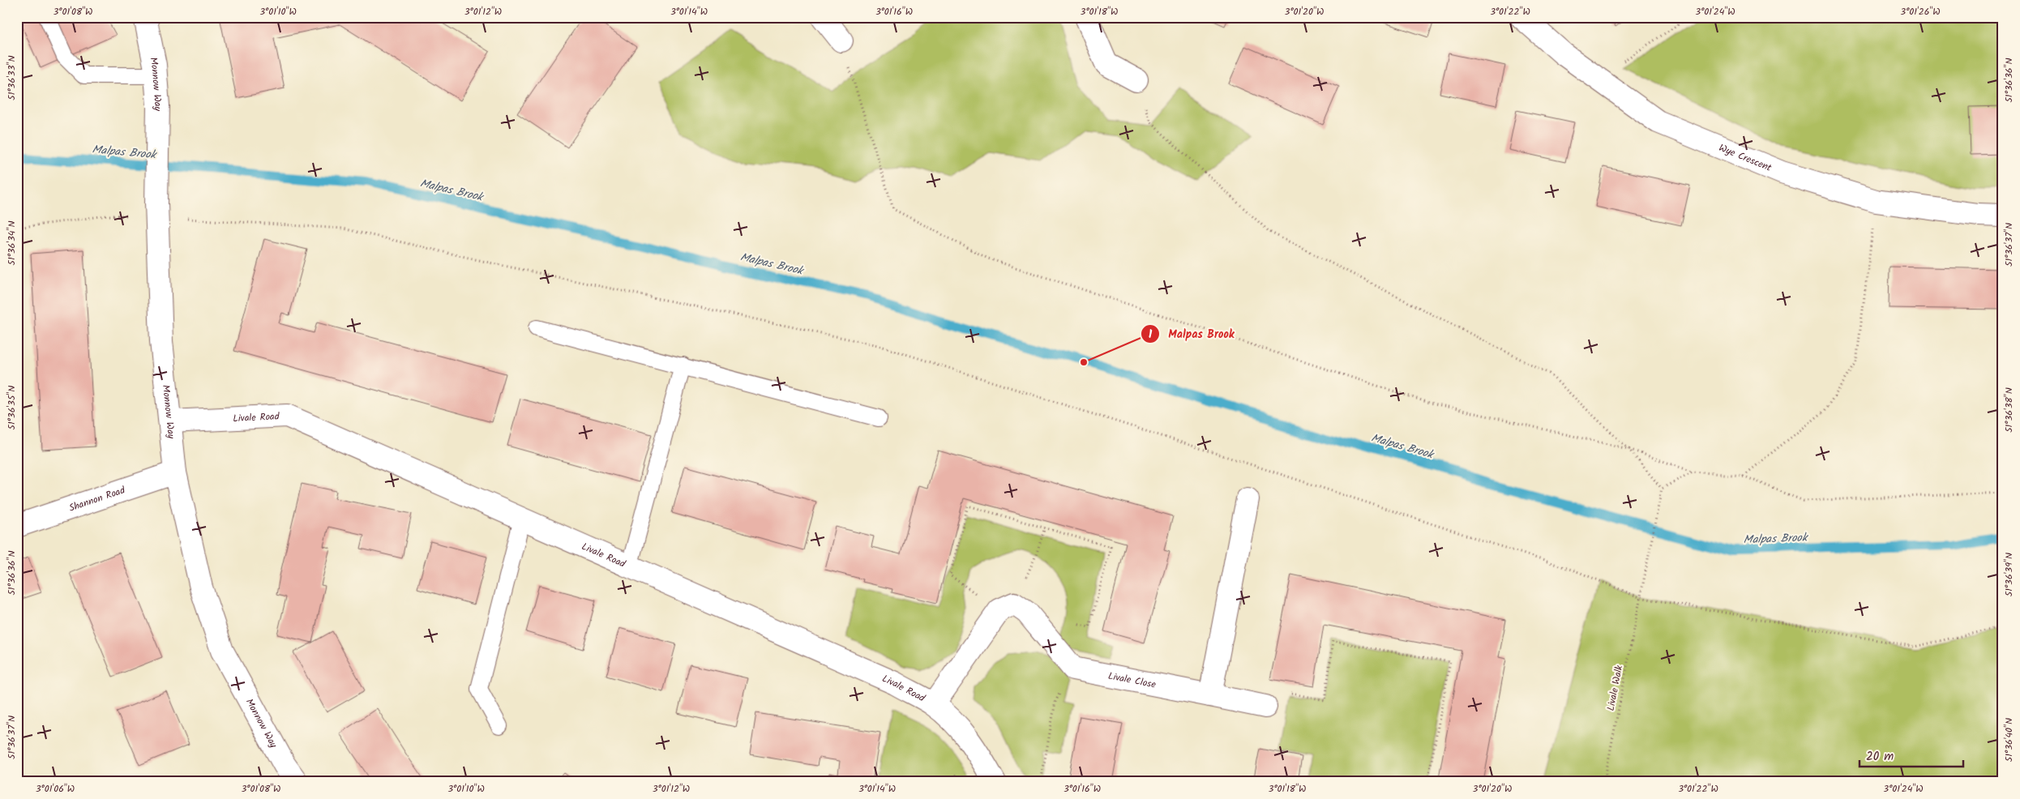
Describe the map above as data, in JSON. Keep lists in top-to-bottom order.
{
  "streets": {
    "street": [
      "Monnow Way",
      "Wye Crescent",
      "Livale Road",
      "Shannon Road",
      "Livale Close"
    ],
    "path": ["Livale Walk"]
  },
  "crossings": [
    ["Monnow Way", "Livale Road"],
    ["Monnow Way", "Shannon Road"]
  ],
  "water": ["Malpas Brook"],
  "places": ["Malpas Brook"],
  "scale_bar": "20 m",
  "coordinates": [
    "3°01'08\"W",
    "3°01'10\"W",
    "3°01'12\"W",
    "3°01'14\"W",
    "3°01'16\"W",
    "3°01'18\"W",
    "3°01'20\"W",
    "3°01'22\"W",
    "3°01'24\"W",
    "3°01'26\"W",
    "51°36'33\"N",
    "51°36'36\"N",
    "51°36'34\"N",
    "51°36'37\"N",
    "51°36'35\"N",
    "51°36'38\"N",
    "51°36'39\"N",
    "51°36'40\"N",
    "3°01'06\"W"
  ]
}
